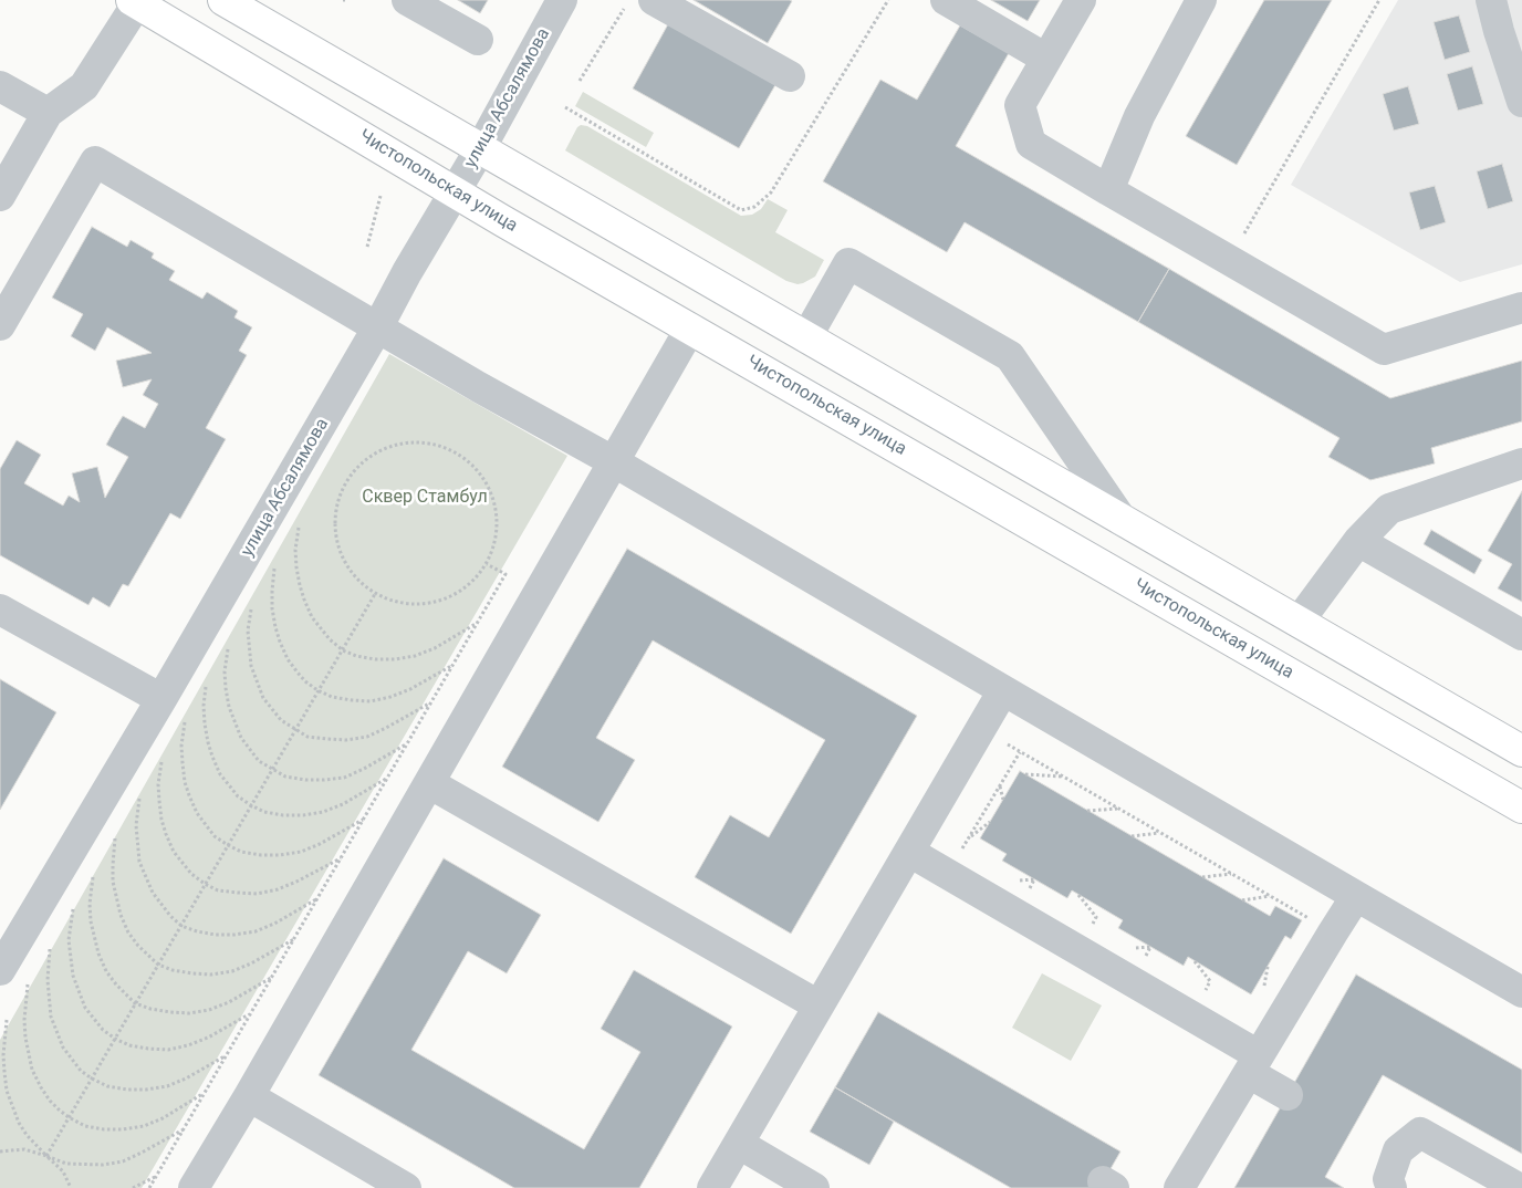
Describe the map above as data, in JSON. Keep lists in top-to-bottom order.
{
  "streets": {
    "main road": ["Чистопольская улица"],
    "street": ["улица Абсалямова"]
  },
  "crossings": [
    ["улица Абсалямова", "Чистопольская улица"]
  ],
  "parks": ["Сквер Стамбул"]
}
